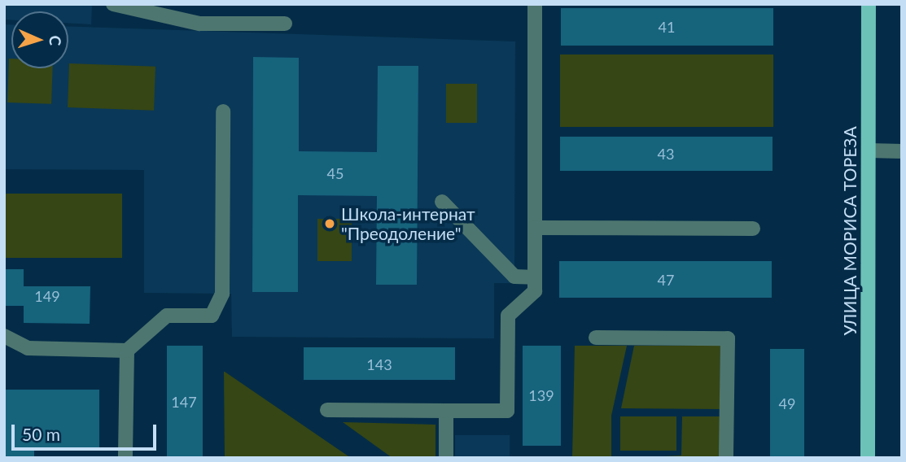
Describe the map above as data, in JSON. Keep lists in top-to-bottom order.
{
  "streets": {
    "main road": ["УЛИЦА МОРИСА ТОРЕЗА"]
  },
  "places": ["Школа-интернат \"Преодоление\""],
  "house_numbers": [
    "41",
    "43",
    "45",
    "47",
    "149",
    "143",
    "139",
    "147",
    "49"
  ],
  "scale_bar": "50 m",
  "north": "right"
}
